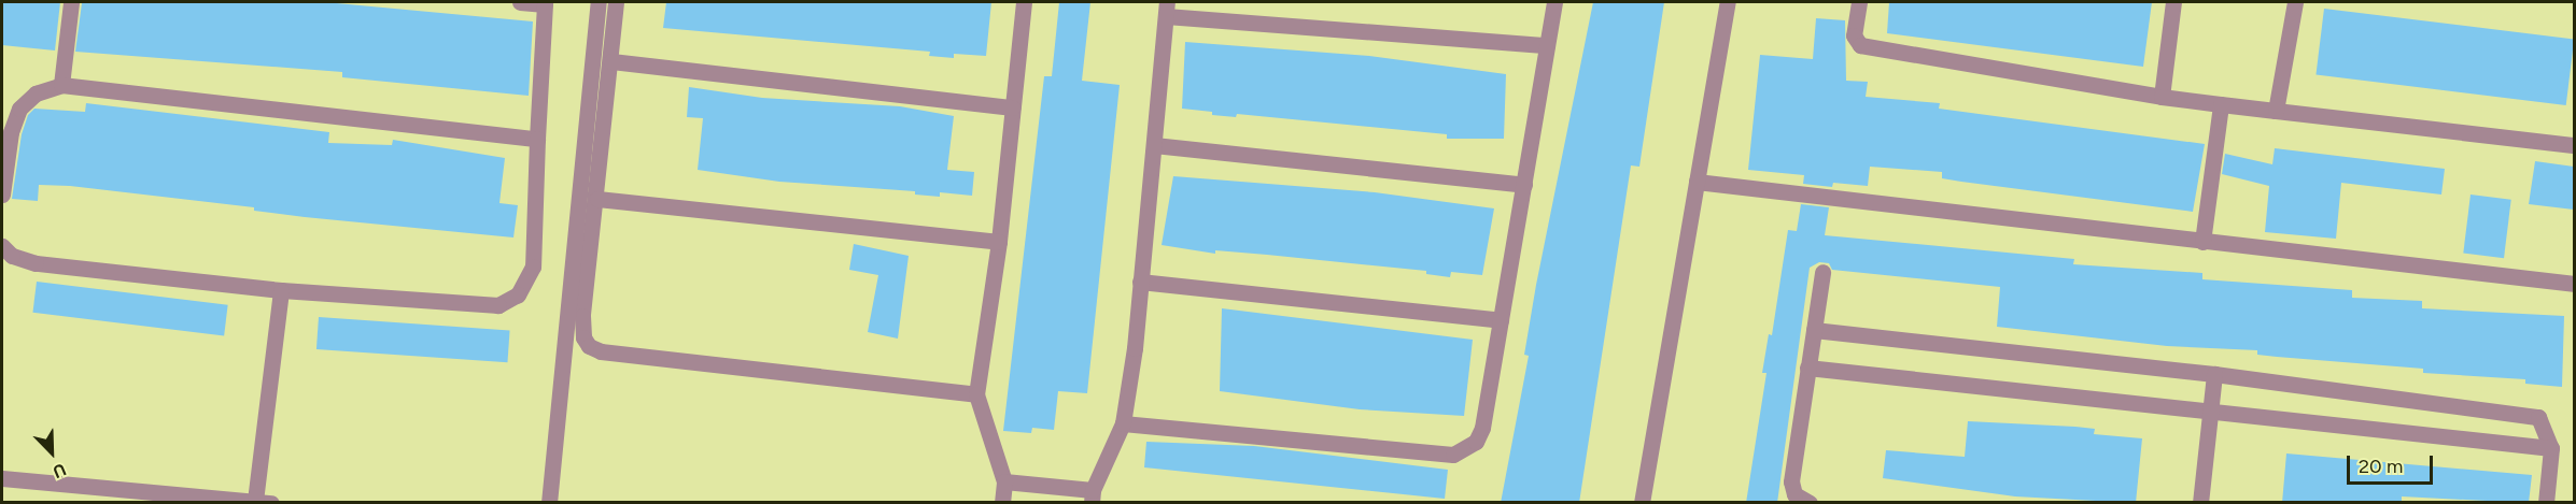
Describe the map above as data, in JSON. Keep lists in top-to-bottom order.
{
  "scale_bar": "20 m",
  "north": "bottom right"
}
